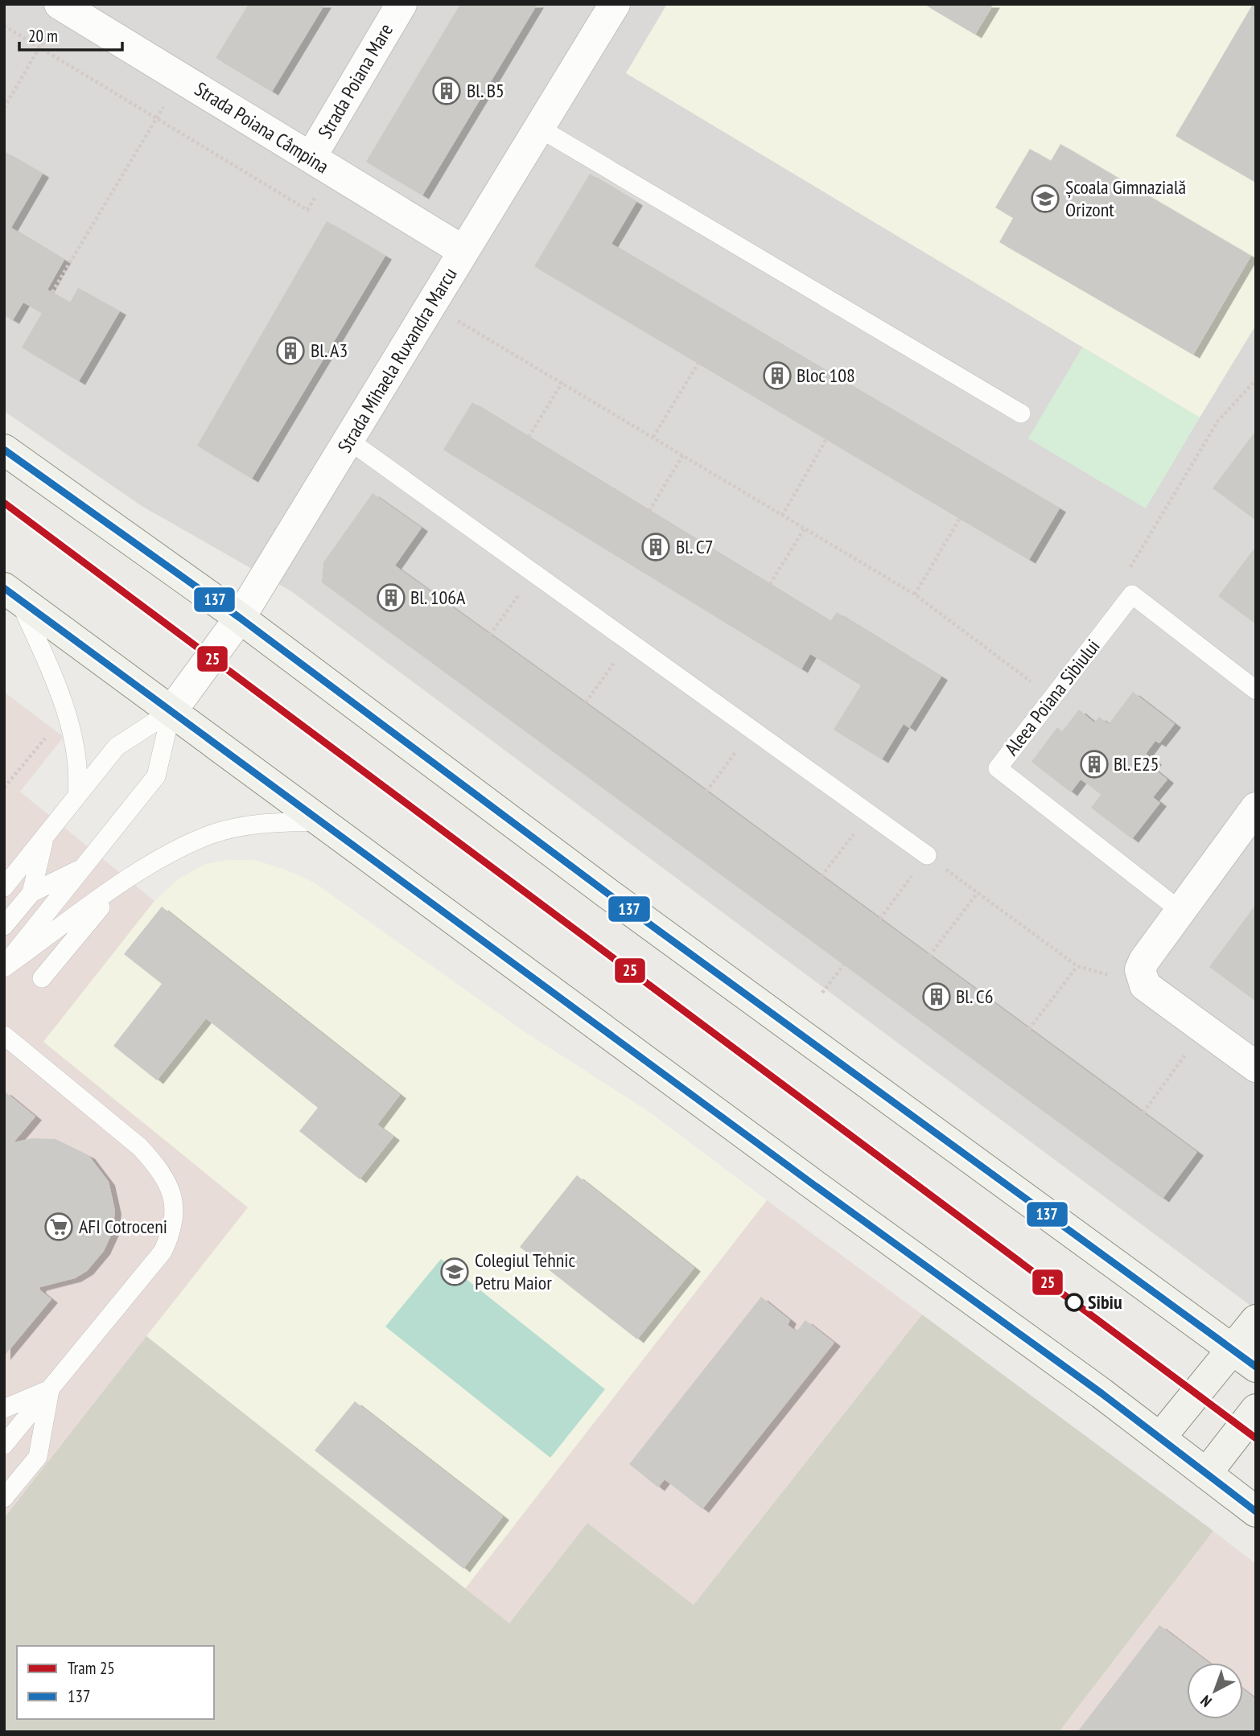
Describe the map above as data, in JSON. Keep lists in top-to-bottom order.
{
  "streets": {
    "street": ["Strada Poiana Mare", "Strada Poiana Câmpina", "Strada Mihaela Ruxandra Marcu"],
    "lane": ["Aleea Poiana Sibiului"]
  },
  "crossings": [
    ["Strada Poiana Mare", "Strada Poiana Câmpina"],
    ["Strada Poiana Câmpina", "Strada Mihaela Ruxandra Marcu"]
  ],
  "places": {
    "building": [
      "Bl. B5",
      "Bl. A3",
      "Bloc 108",
      "Bl. C7",
      "Bl. 106A",
      "Bl. E25",
      "Bl. C6"
    ],
    "school or university": ["Școala Gimnazială Orizont", "Colegiul Tehnic Petru Maior"],
    "supermarket": ["AFI Cotroceni"],
    "other": ["Sibiu"]
  },
  "lines": ["transit line 137", "tram line 25"],
  "legend": ["Tram 25", "137"],
  "scale_bar": "20 m",
  "north": "bottom left"
}
